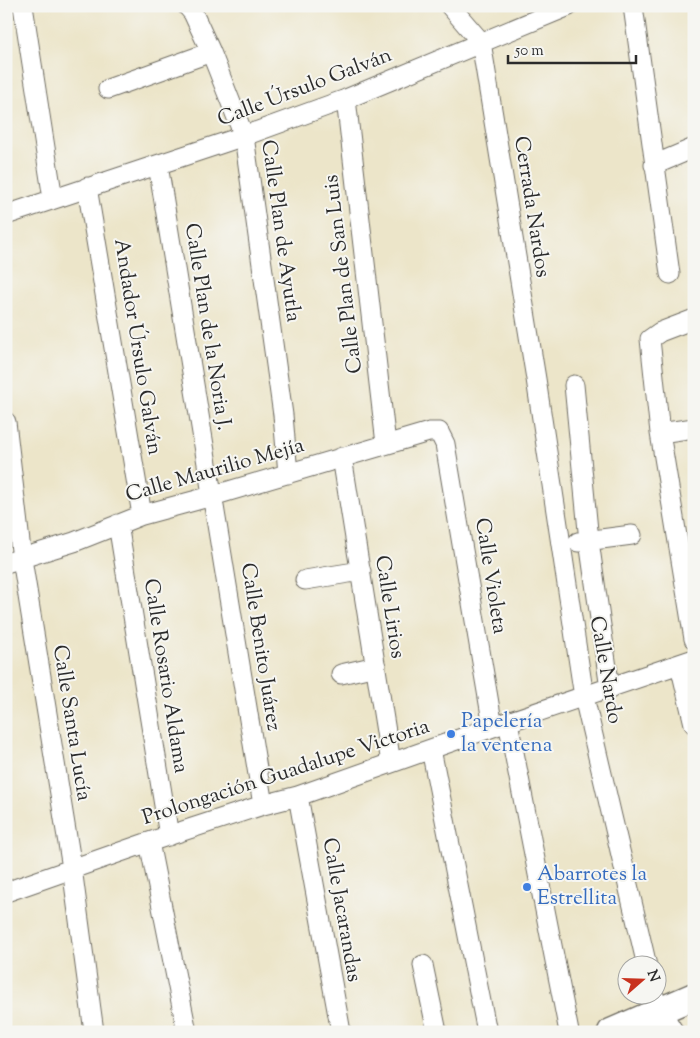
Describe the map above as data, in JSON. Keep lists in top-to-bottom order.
{
  "streets": {
    "street": [
      "Calle Úrsulo Galván",
      "Cerrada Nardos",
      "Calle Plan de Ayutla",
      "Calle Plan de San Luis",
      "Calle Plan de la Noria J.",
      "Andador Úrsulo Galván",
      "Calle Maurilio Mejía",
      "Calle Violeta",
      "Calle Lirios",
      "Calle Benito Juárez",
      "Calle Nardo",
      "Calle Rosario Aldama",
      "Calle Santa Lucía",
      "Prolongación Guadalupe Victoria",
      "Calle Jacarandas"
    ]
  },
  "crossings": [
    ["Calle Úrsulo Galván", "Cerrada Nardos"],
    ["Calle Úrsulo Galván", "Calle Plan de Ayutla"],
    ["Calle Úrsulo Galván", "Calle Plan de San Luis"],
    ["Calle Úrsulo Galván", "Calle Plan de la Noria J."],
    ["Calle Úrsulo Galván", "Andador Úrsulo Galván"],
    ["Cerrada Nardos", "Calle Nardo"],
    ["Calle Plan de Ayutla", "Calle Maurilio Mejía"],
    ["Calle Plan de San Luis", "Calle Maurilio Mejía"],
    ["Calle Plan de la Noria J.", "Calle Maurilio Mejía"],
    ["Calle Plan de la Noria J.", "Calle Benito Juárez"],
    ["Andador Úrsulo Galván", "Calle Maurilio Mejía"],
    ["Calle Maurilio Mejía", "Calle Violeta"],
    ["Calle Maurilio Mejía", "Calle Lirios"],
    ["Calle Maurilio Mejía", "Calle Benito Juárez"],
    ["Calle Maurilio Mejía", "Calle Rosario Aldama"],
    ["Calle Maurilio Mejía", "Calle Santa Lucía"],
    ["Calle Violeta", "Prolongación Guadalupe Victoria"],
    ["Calle Lirios", "Prolongación Guadalupe Victoria"],
    ["Calle Benito Juárez", "Prolongación Guadalupe Victoria"],
    ["Calle Nardo", "Prolongación Guadalupe Victoria"],
    ["Calle Rosario Aldama", "Prolongación Guadalupe Victoria"],
    ["Calle Santa Lucía", "Prolongación Guadalupe Victoria"],
    ["Prolongación Guadalupe Victoria", "Calle Jacarandas"]
  ],
  "places": ["Papelería la ventena", "Abarrotes la Estrellita"],
  "scale_bar": "50 m",
  "north": "right"
}
